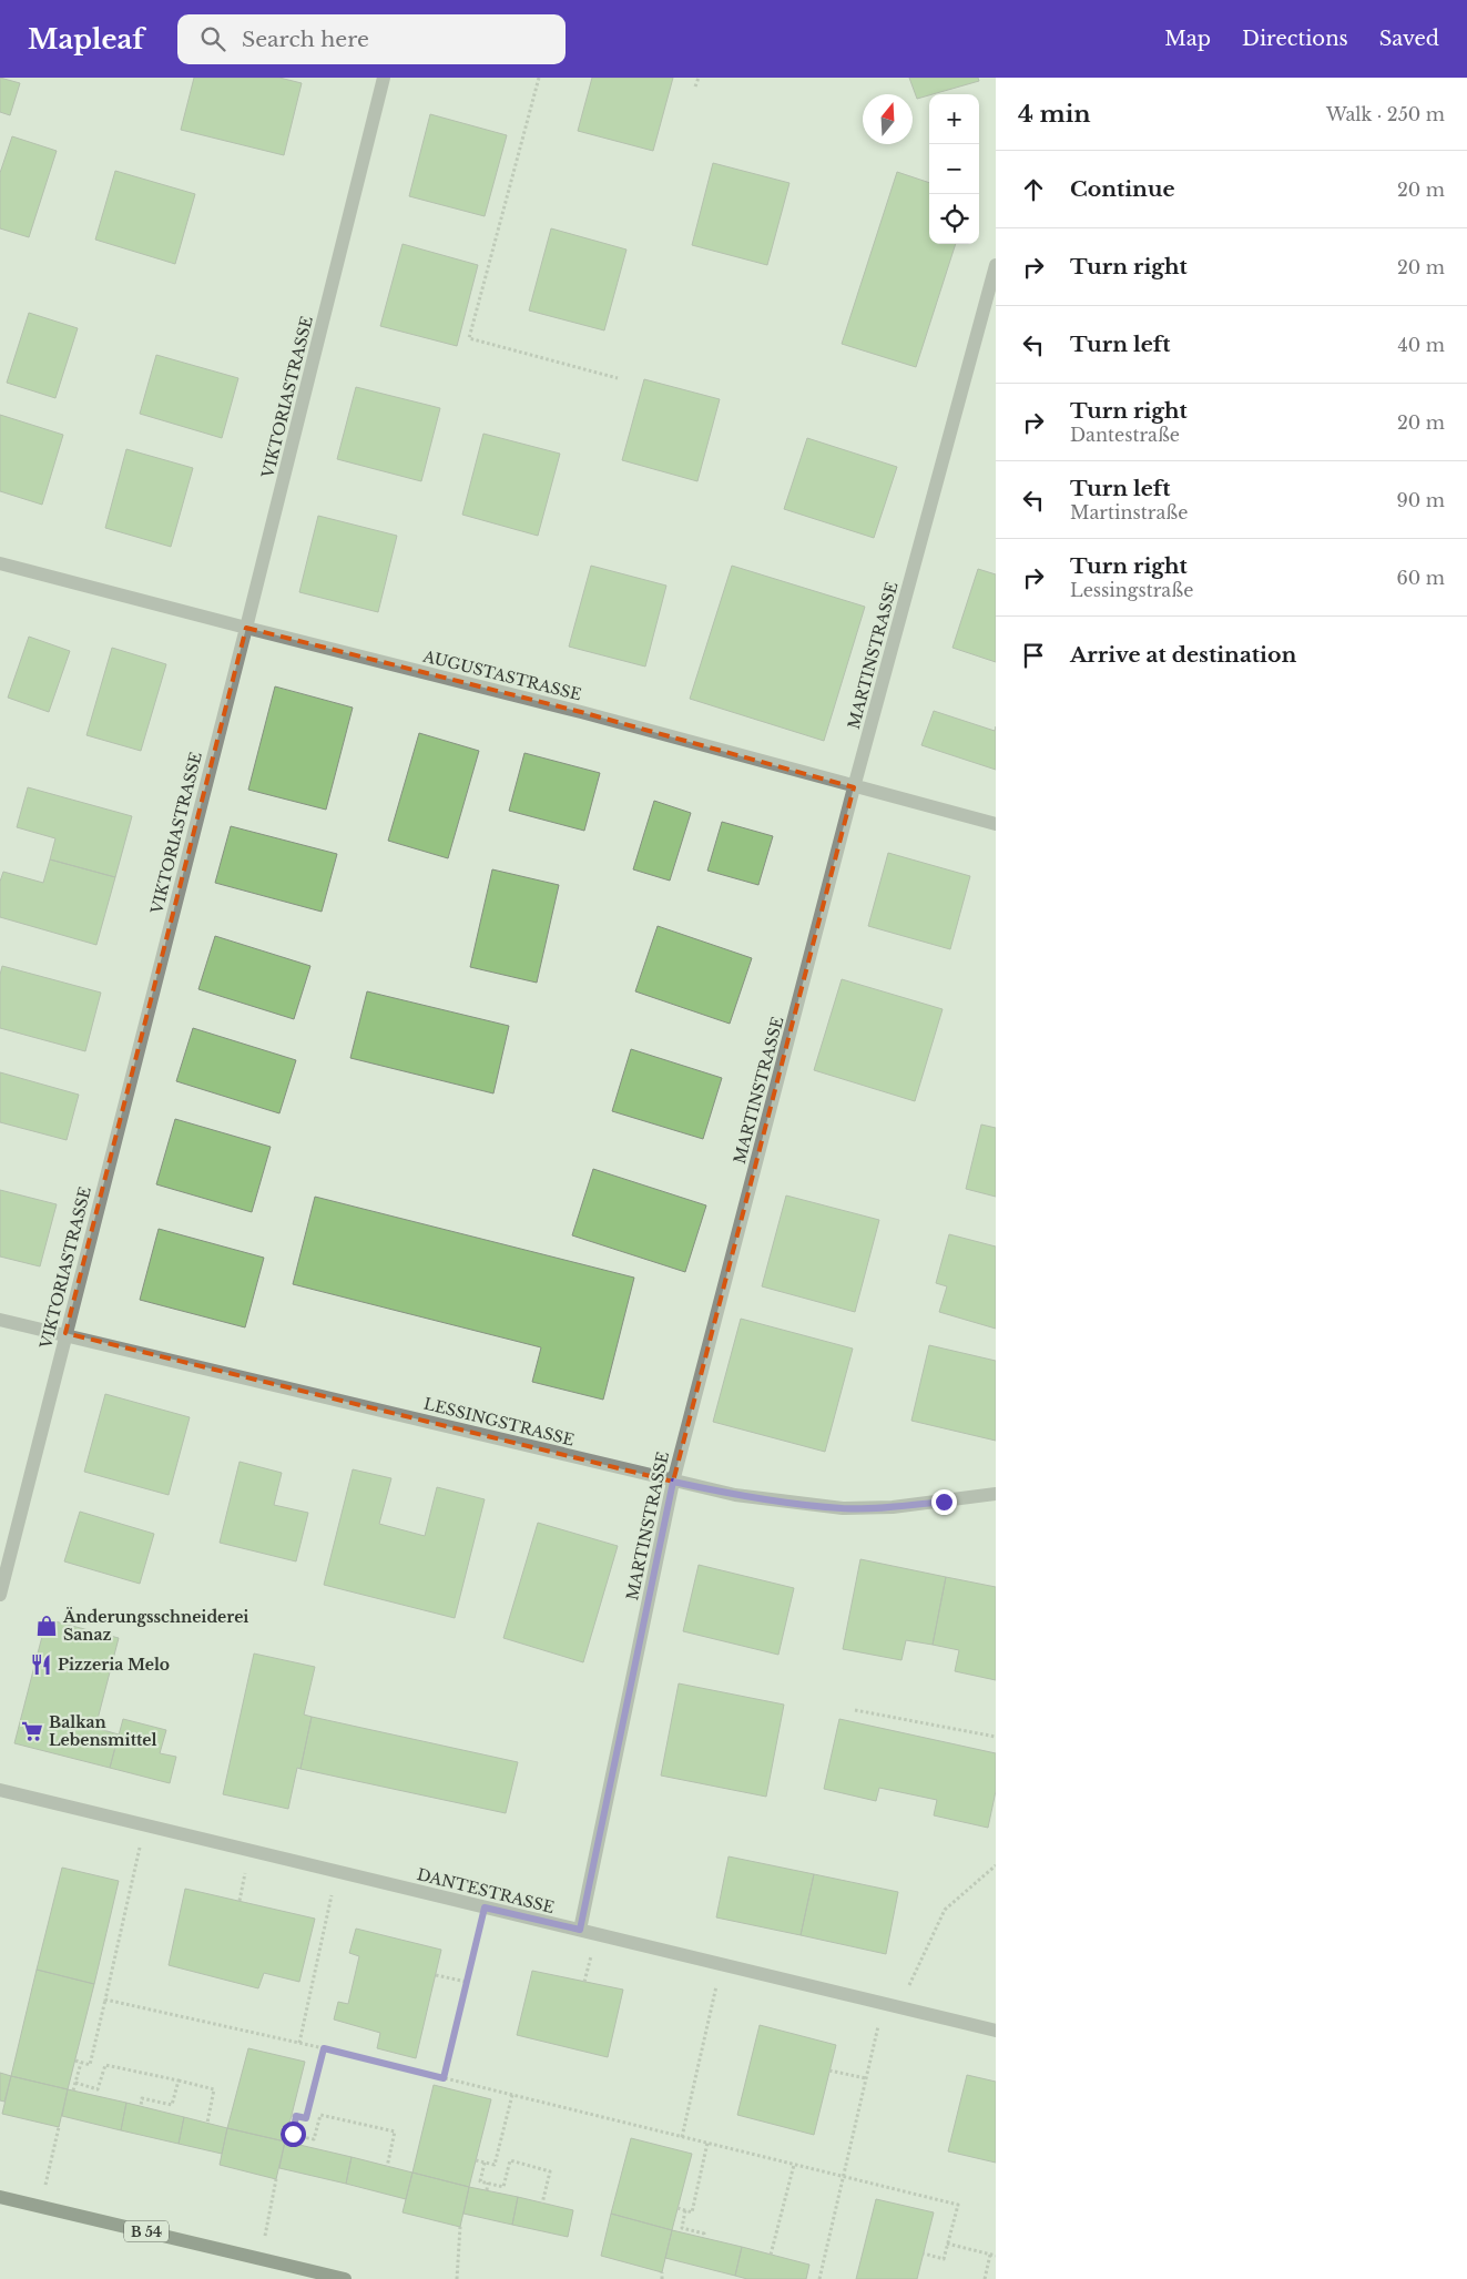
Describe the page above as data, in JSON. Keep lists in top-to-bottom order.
{
  "streets": {
    "main road": ["B 54"],
    "street": [
      "VIKTORIASTRASSE",
      "MARTINSTRASSE",
      "AUGUSTASTRASSE",
      "LESSINGSTRASSE",
      "DANTESTRASSE"
    ]
  },
  "crossings": [
    ["VIKTORIASTRASSE", "AUGUSTASTRASSE"],
    ["VIKTORIASTRASSE", "LESSINGSTRASSE"],
    ["MARTINSTRASSE", "AUGUSTASTRASSE"],
    ["MARTINSTRASSE", "LESSINGSTRASSE"],
    ["MARTINSTRASSE", "DANTESTRASSE"]
  ],
  "places": {
    "shop": ["Änderungsschneiderei Sanaz"],
    "restaurant": ["Pizzeria Melo"],
    "supermarket": ["Balkan Lebensmittel"]
  },
  "north": "top",
  "page": {
    "header": "Mapleaf",
    "search": "Search here",
    "nav": ["Map", "Directions", "Saved"],
    "heading": ["4 min", "Walk · 250 m"],
    "map_buttons": ["+", "−"],
    "list": [
      ["Continue", "20 m"],
      ["Turn right", "20 m"],
      ["Turn left", "40 m"],
      ["Turn right", "Dantestraße", "20 m"],
      ["Turn left", "Martinstraße", "90 m"],
      ["Turn right", "Lessingstraße", "60 m"],
      "Arrive at destination"
    ]
  }
}
